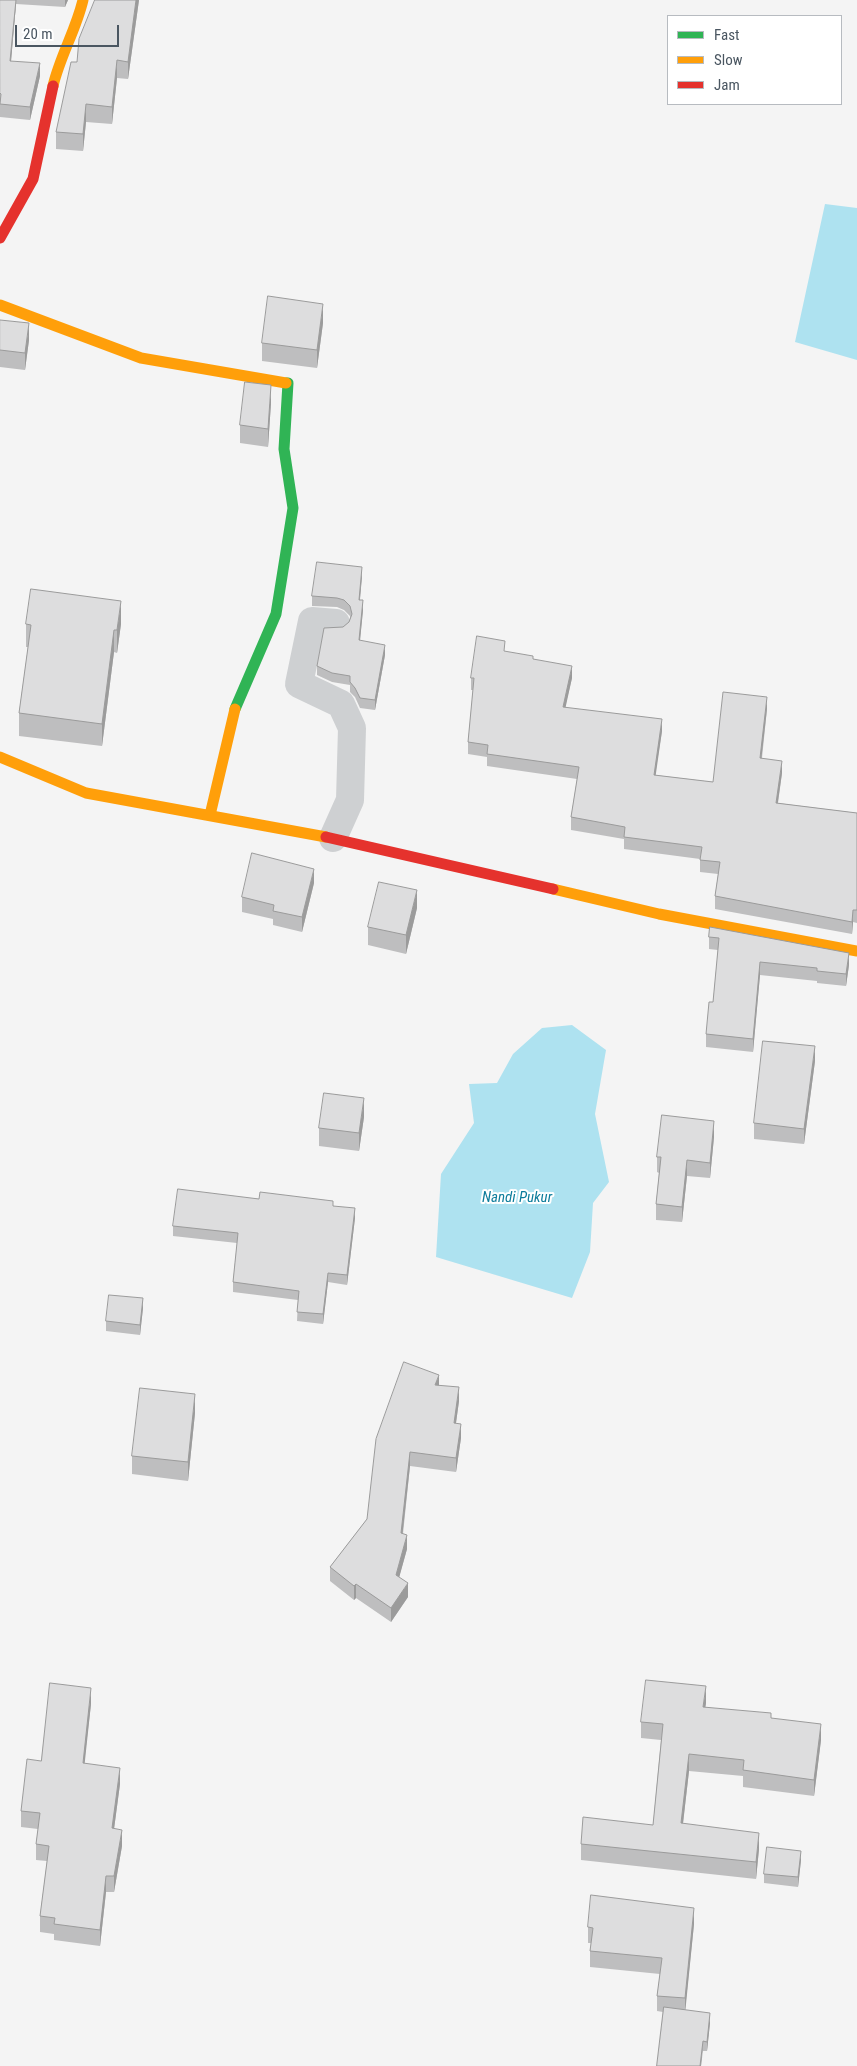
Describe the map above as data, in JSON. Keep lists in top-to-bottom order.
{
  "water": ["Nandi Pukur"],
  "legend": ["Fast", "Slow", "Jam"],
  "scale_bar": "20 m"
}
